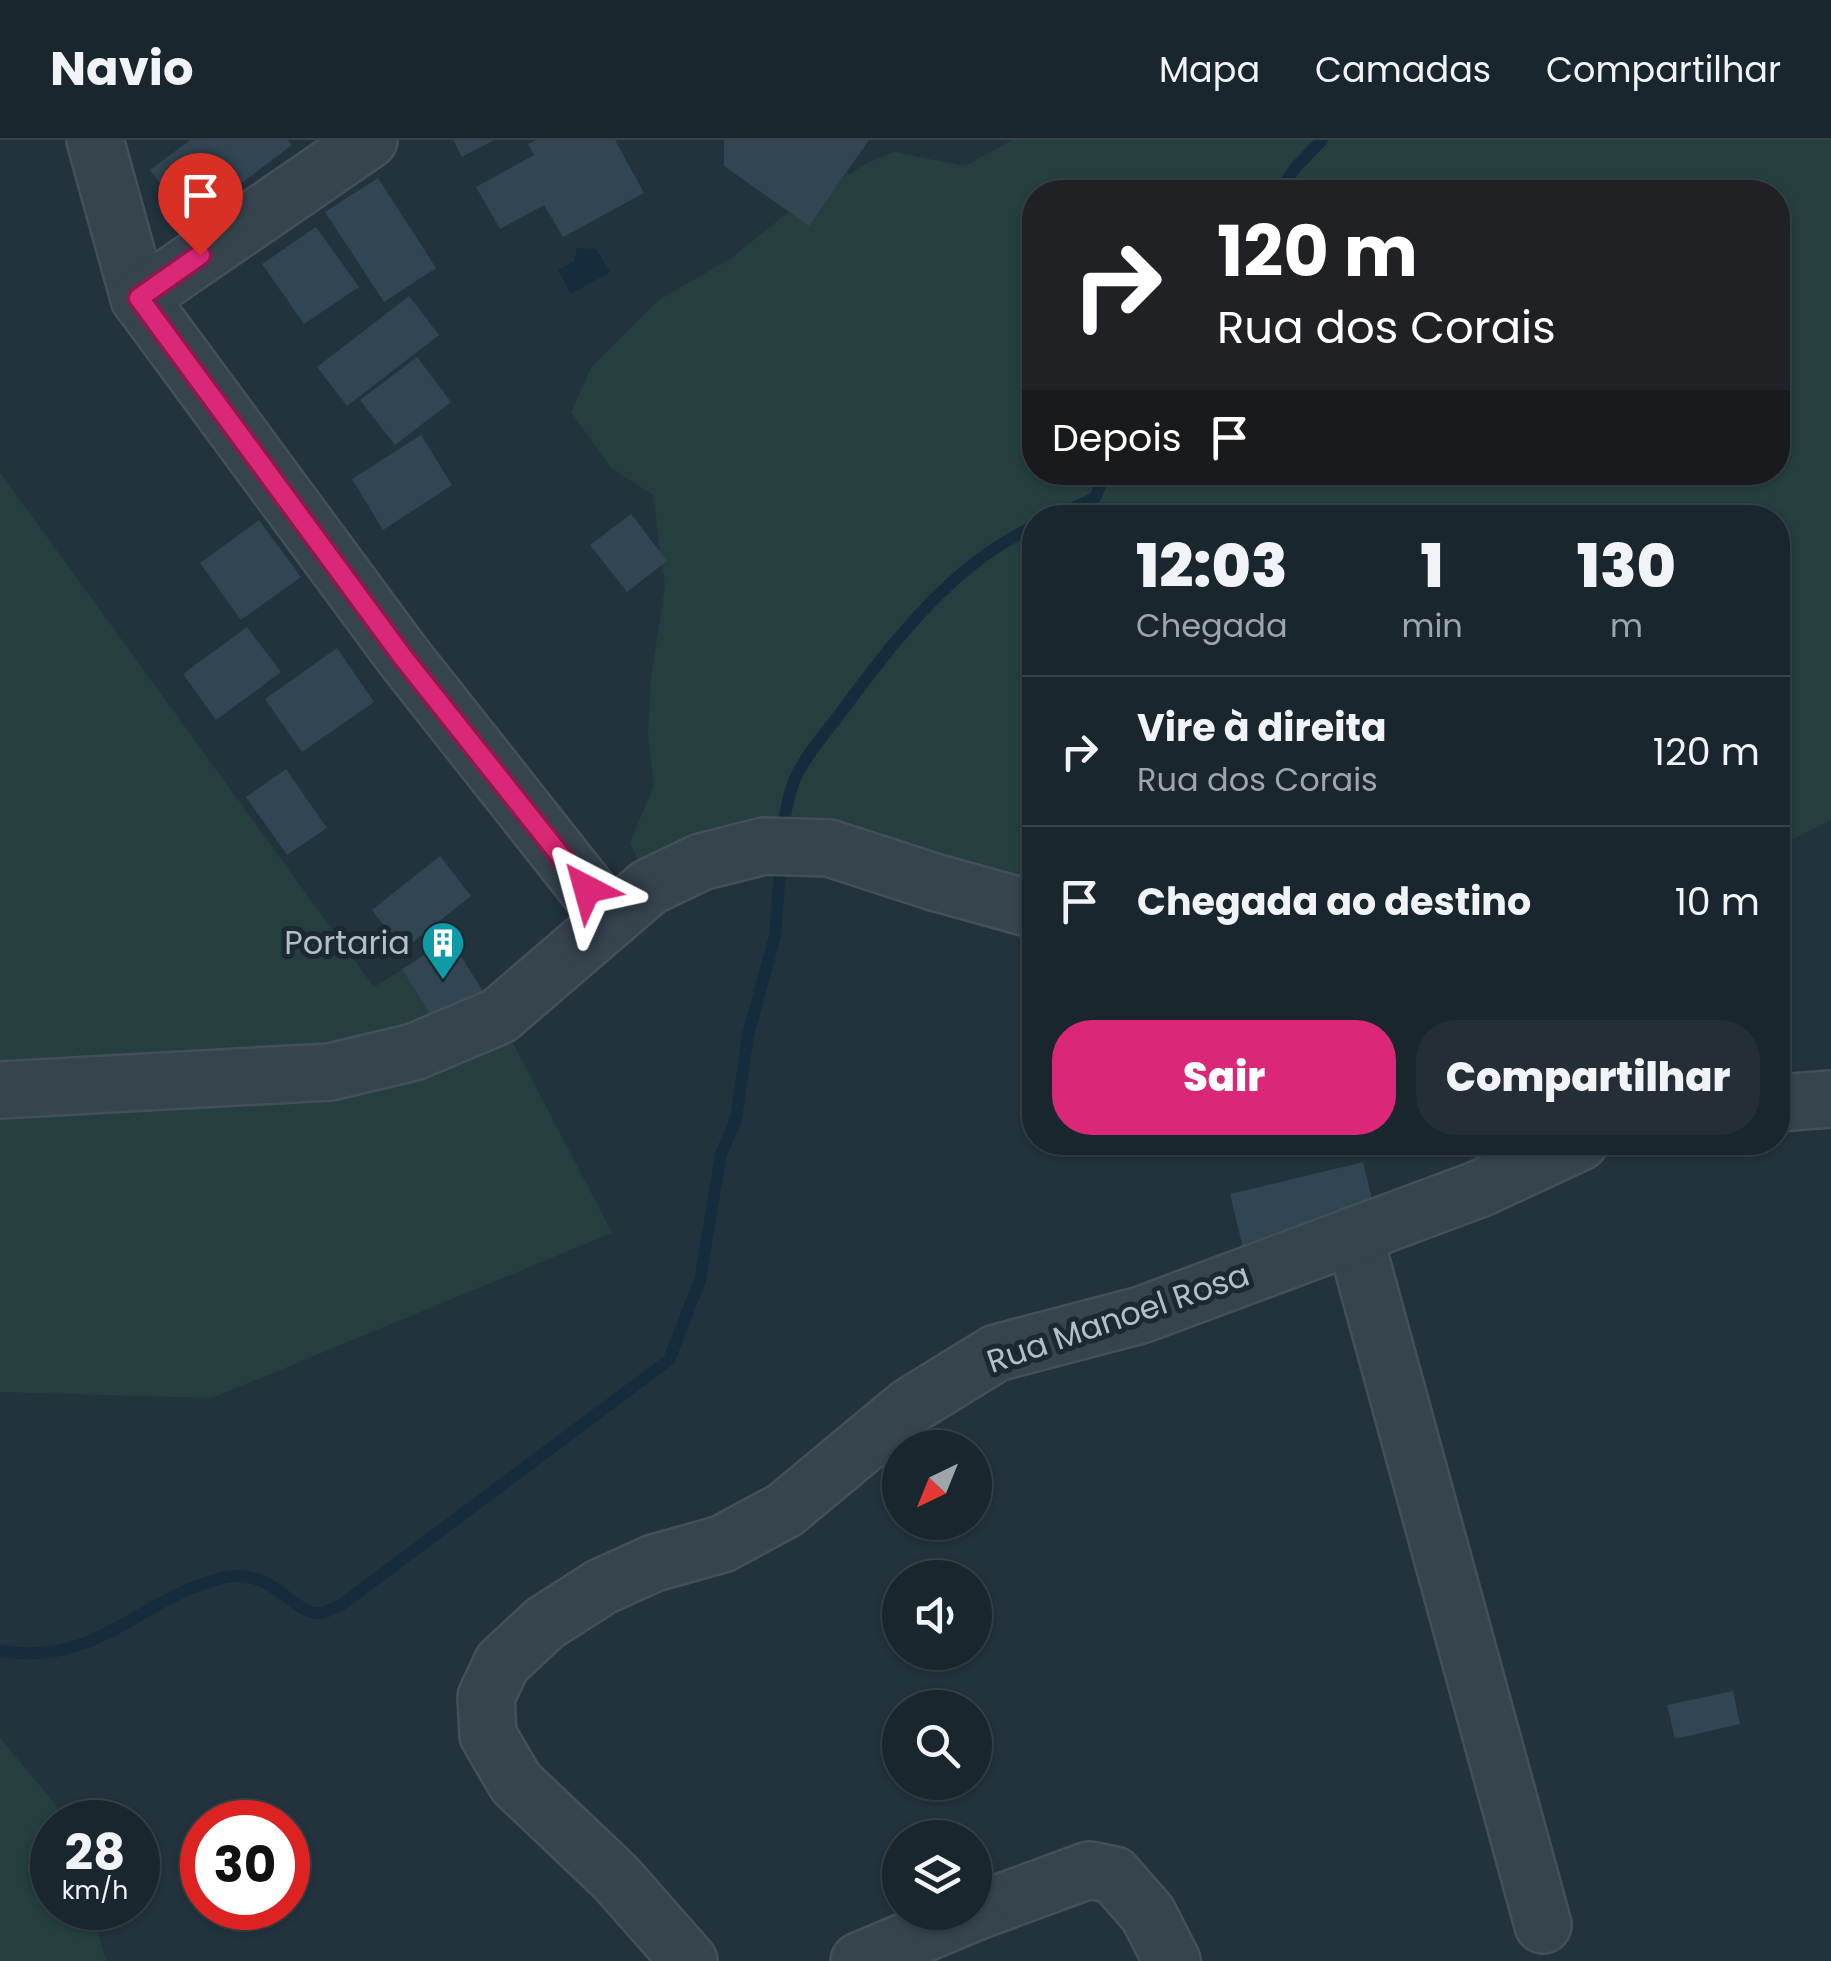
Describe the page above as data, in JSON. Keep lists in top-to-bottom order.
{
  "streets": {
    "street": ["Rua Manoel Rosa"]
  },
  "places": {
    "building": ["Portaria"]
  },
  "north": "bottom left",
  "page": {
    "header": "Navio",
    "nav": ["Mapa", "Camadas", "Compartilhar"],
    "turn": ["120 m", "Rua dos Corais"],
    "then": "Depois",
    "eta": [
      "12:03",
      "Chegada",
      "1",
      "min",
      "130",
      "m"
    ],
    "list": [
      {
        "name": "Vire à direita",
        "note": "Rua dos Corais",
        "value": "120 m"
      },
      {
        "name": "Chegada ao destino",
        "value": "10 m"
      }
    ],
    "buttons": ["Sair", "Compartilhar"],
    "speed": "28 km/h",
    "limit": "30"
  }
}
